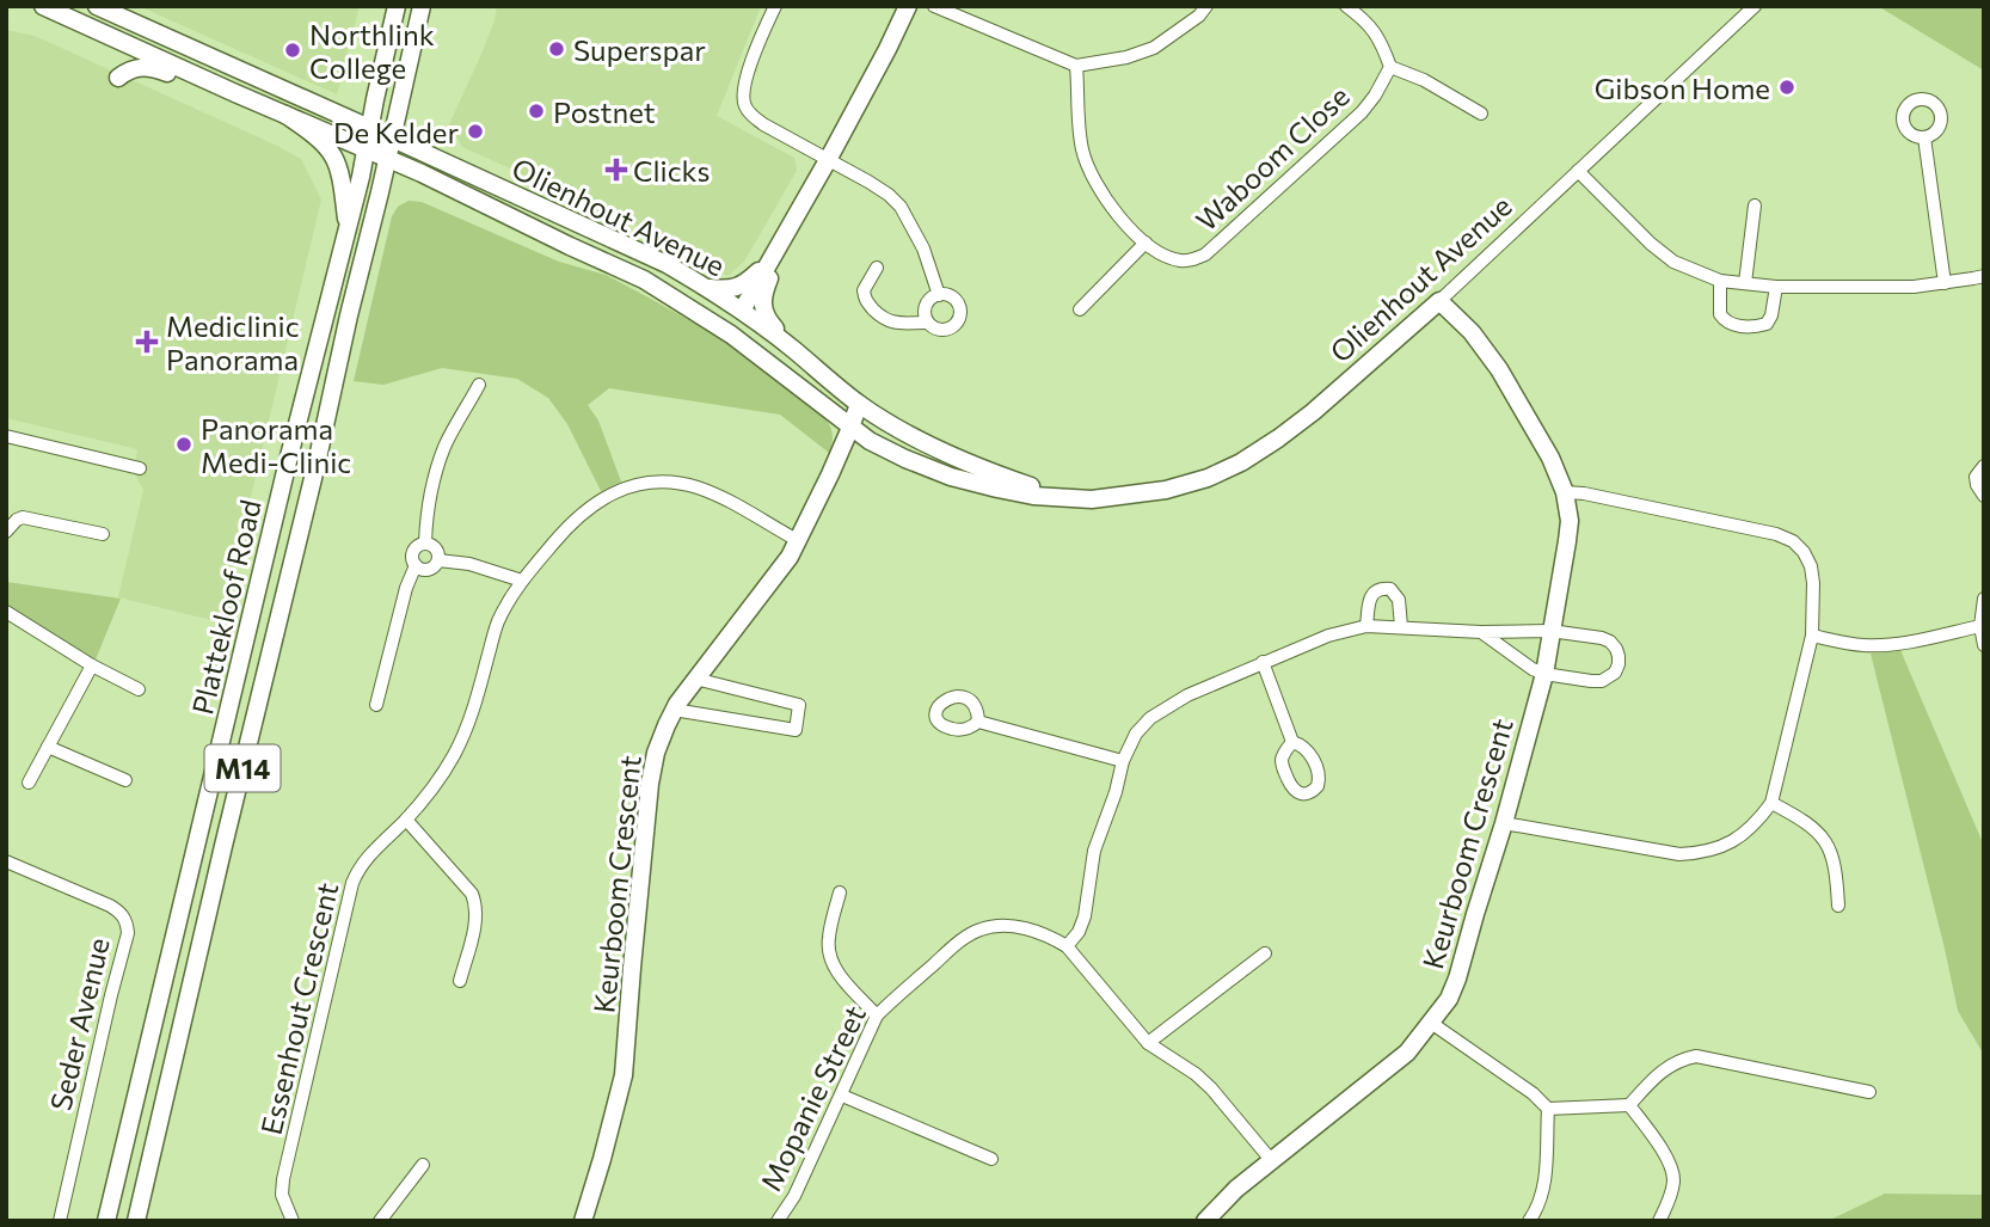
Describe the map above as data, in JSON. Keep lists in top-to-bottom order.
{
  "streets": {
    "street": [
      "Waboom Close",
      "Olienhout Avenue",
      "Plattekloof Road",
      "M14",
      "Keurboom Crescent",
      "Essenhout Crescent",
      "Seder Avenue",
      "Mopanie Street"
    ]
  },
  "crossings": [
    ["Olienhout Avenue", "Plattekloof Road"],
    ["Olienhout Avenue", "Keurboom Crescent"],
    ["Keurboom Crescent", "Essenhout Crescent"],
    ["Keurboom Crescent", "Mopanie Street"]
  ],
  "places": {
    "other": [
      "Superspar",
      "Northlink College",
      "Gibson Home",
      "Postnet",
      "De Kelder",
      "Panorama Medi-Clinic"
    ],
    "health": ["Clicks", "Mediclinic Panorama"]
  }
}
